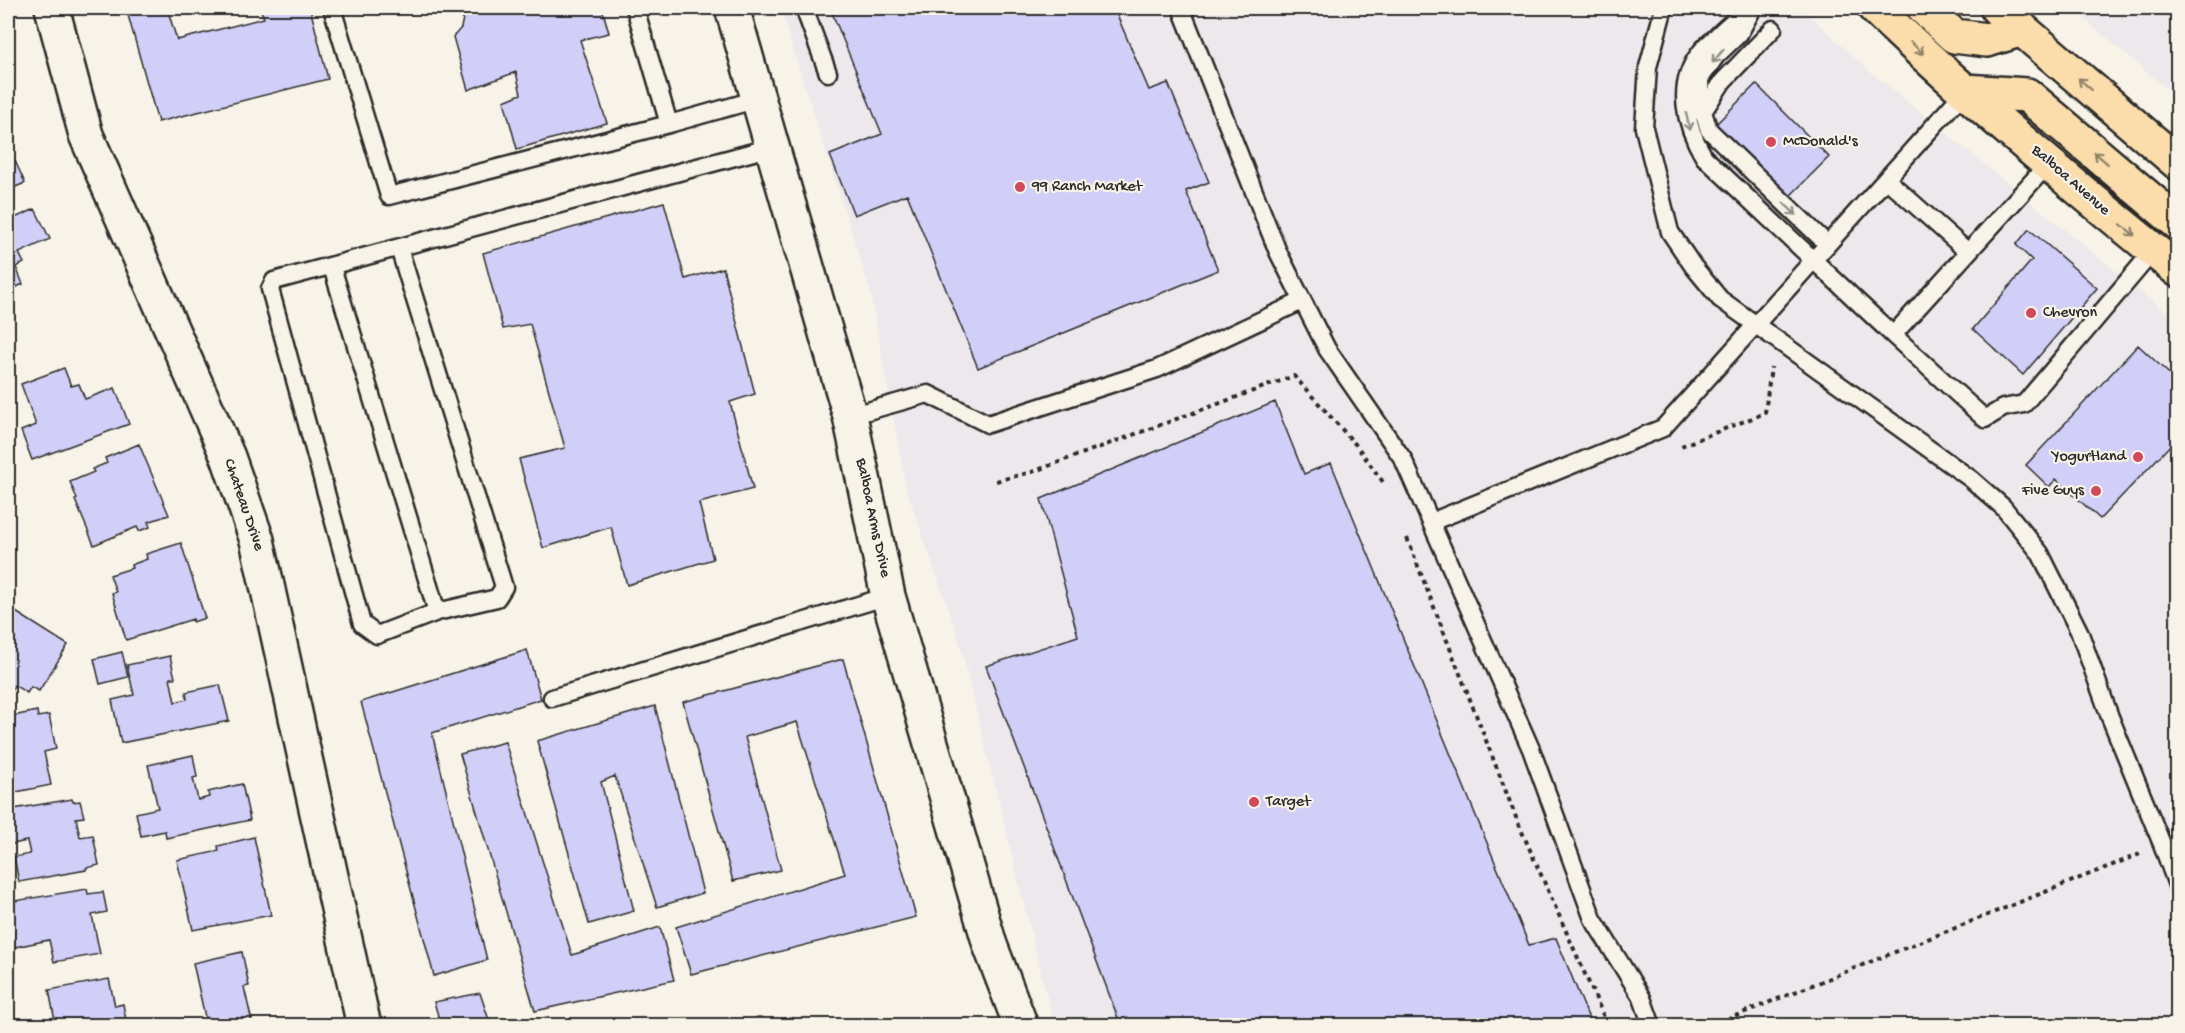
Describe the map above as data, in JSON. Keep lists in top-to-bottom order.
{
  "streets": {
    "main road": ["Balboa Avenue"],
    "street": ["Chateau Drive", "Balboa Arms Drive"]
  },
  "places": [
    "McDonald's",
    "99 Ranch Market",
    "Chevron",
    "Yogurtland",
    "Five Guys",
    "Target"
  ]
}
